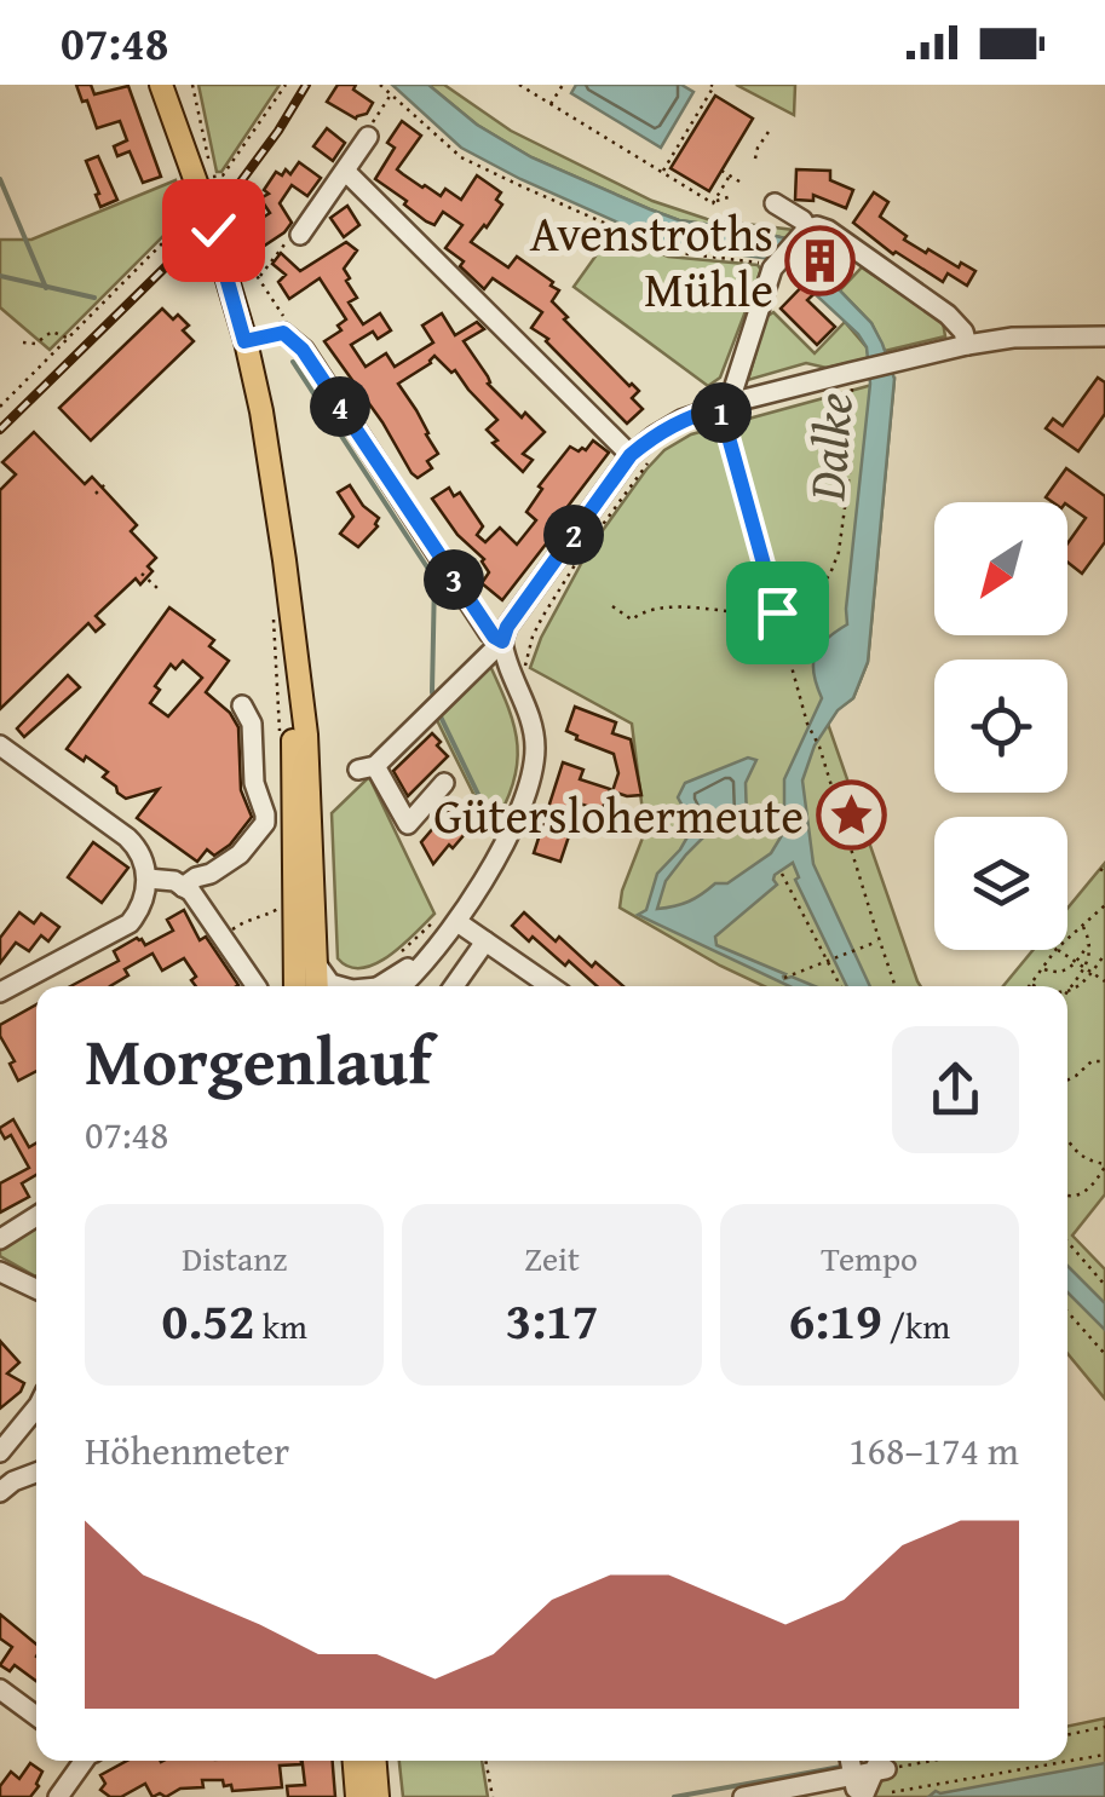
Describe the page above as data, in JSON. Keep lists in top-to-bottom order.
{
  "water": ["Dalke"],
  "places": {
    "building": ["Avenstroths Mühle"],
    "place": ["Güterslohermeute"]
  },
  "north": "bottom left",
  "page": {
    "status": "07:48",
    "pins": [
      "4",
      "1",
      "2",
      "3"
    ],
    "heading": ["Morgenlauf", "07:48"],
    "stats": [
      ["Distanz", "0.52 km"],
      ["Zeit", "3:17"],
      ["Tempo", "6:19 /km"]
    ],
    "chart": ["Höhenmeter", "168–174 m"]
  }
}
